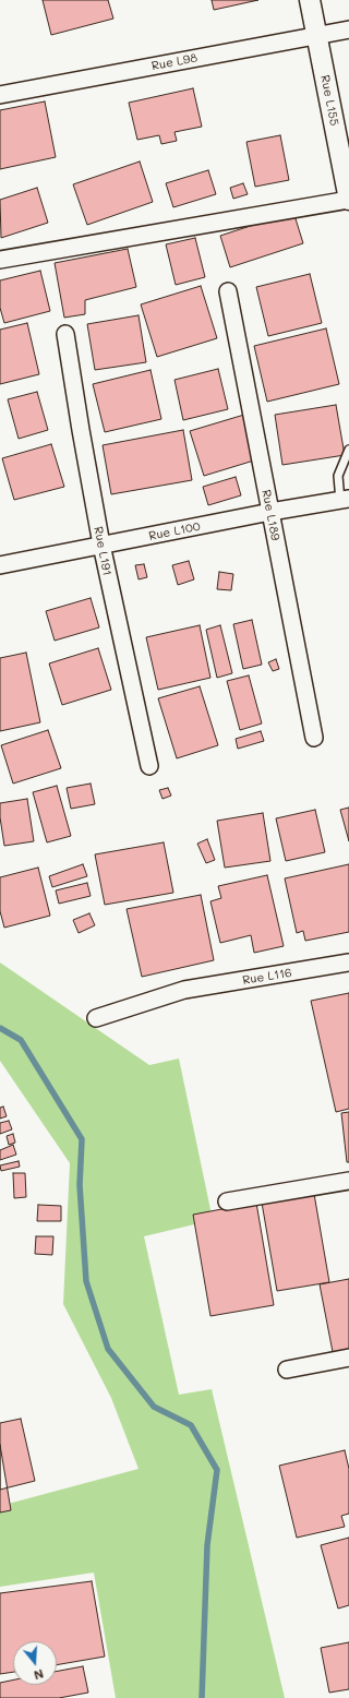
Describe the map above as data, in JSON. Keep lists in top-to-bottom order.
{
  "streets": {
    "street": [
      "Rue L98",
      "Rue L155",
      "Rue L189",
      "Rue L100",
      "Rue L191",
      "Rue L116"
    ]
  },
  "crossings": [
    ["Rue L98", "Rue L155"],
    ["Rue L189", "Rue L100"],
    ["Rue L100", "Rue L191"]
  ],
  "north": "bottom"
}
